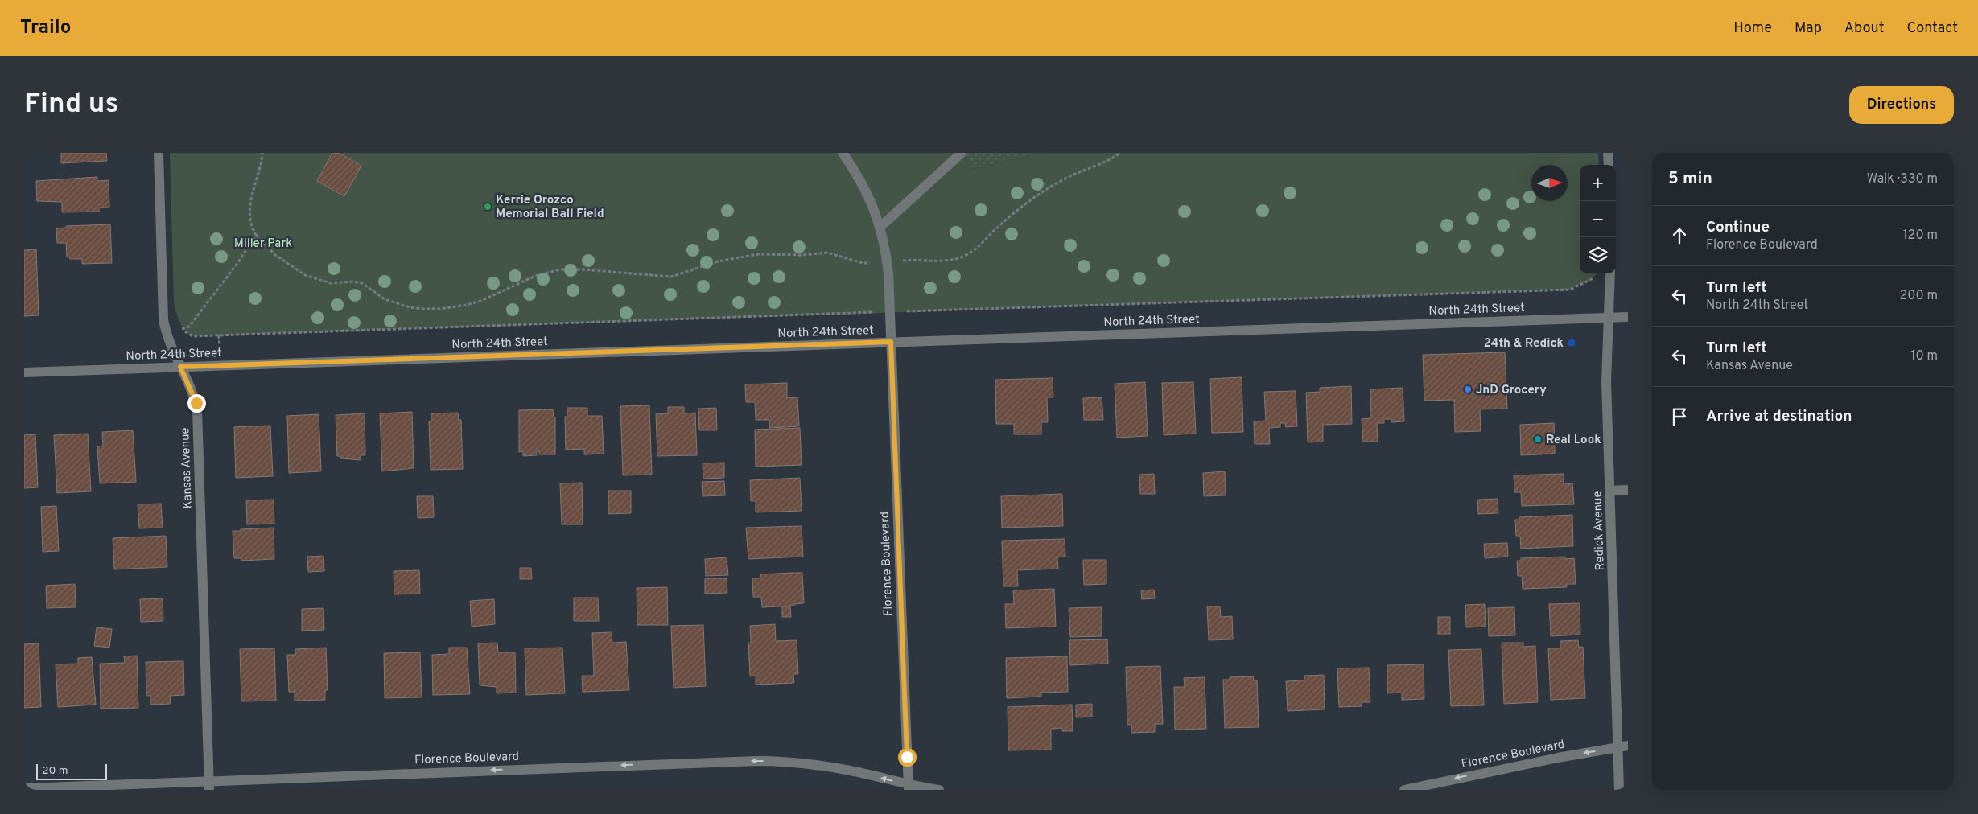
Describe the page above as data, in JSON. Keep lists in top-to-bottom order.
{
  "streets": {
    "street": [
      "North 24th Street",
      "Kansas Avenue",
      "Redick Avenue",
      "Florence Boulevard"
    ]
  },
  "crossings": [
    ["North 24th Street", "Kansas Avenue"],
    ["North 24th Street", "Redick Avenue"],
    ["North 24th Street", "Florence Boulevard"],
    ["Kansas Avenue", "Florence Boulevard"],
    ["Redick Avenue", "Florence Boulevard"]
  ],
  "one_way": ["Florence Boulevard"],
  "parks": ["Miller Park"],
  "places": {
    "other": ["Kerrie Orozco Memorial Ball Field", "JnD Grocery", "Real Look"],
    "transit": ["24th & Redick"]
  },
  "scale_bar": "20 m",
  "north": "right",
  "page": {
    "header": "Trailo",
    "nav": [
      "Home",
      "Map",
      "About",
      "Contact"
    ],
    "buttons": "Directions",
    "title": "Find us",
    "heading": ["5 min", "Walk · 330 m"],
    "map_buttons": ["+", "−"],
    "list": [
      ["Continue", "Florence Boulevard", "120 m"],
      ["Turn left", "North 24th Street", "200 m"],
      ["Turn left", "Kansas Avenue", "10 m"],
      "Arrive at destination"
    ],
    "scale": "20 m"
  }
}
